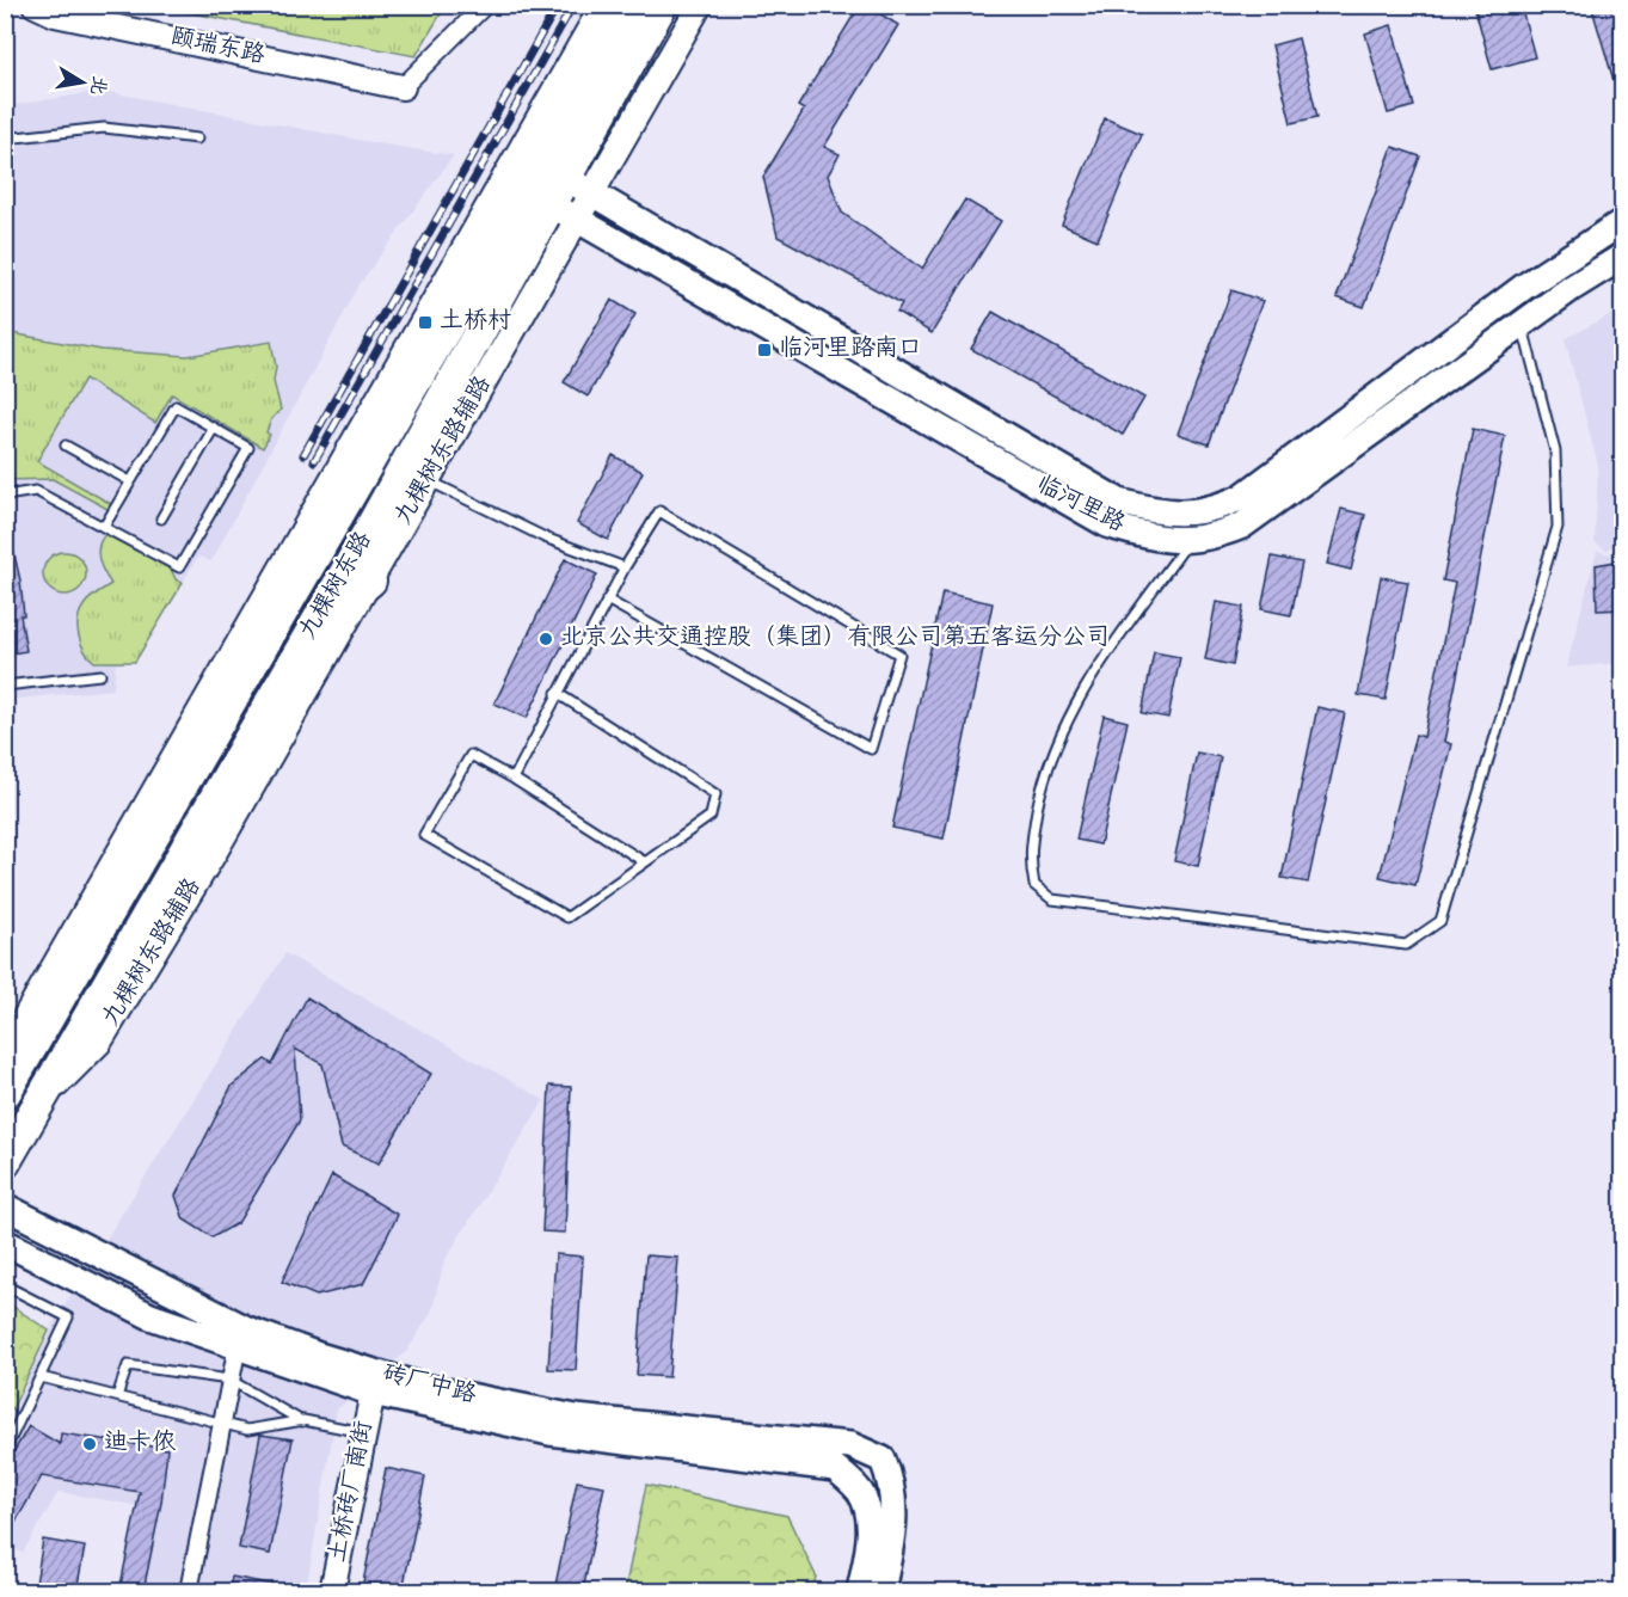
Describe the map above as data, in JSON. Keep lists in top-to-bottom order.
{
  "streets": {
    "highway": ["九棵树东路"],
    "main road": ["临河里路", "砖厂中路"],
    "street": ["颐瑞东路", "九棵树东路辅路", "土桥砖厂南街"]
  },
  "crossings": [
    ["九棵树东路辅路", "临河里路"],
    ["九棵树东路辅路", "九棵树东路"],
    ["临河里路", "九棵树东路"],
    ["砖厂中路", "土桥砖厂南街"]
  ],
  "places": {
    "transit": ["土桥村", "临河里路南口"],
    "other": ["北京公共交通控股（集团）有限公司第五客运分公司", "迪卡侬"]
  },
  "north": "right"
}
